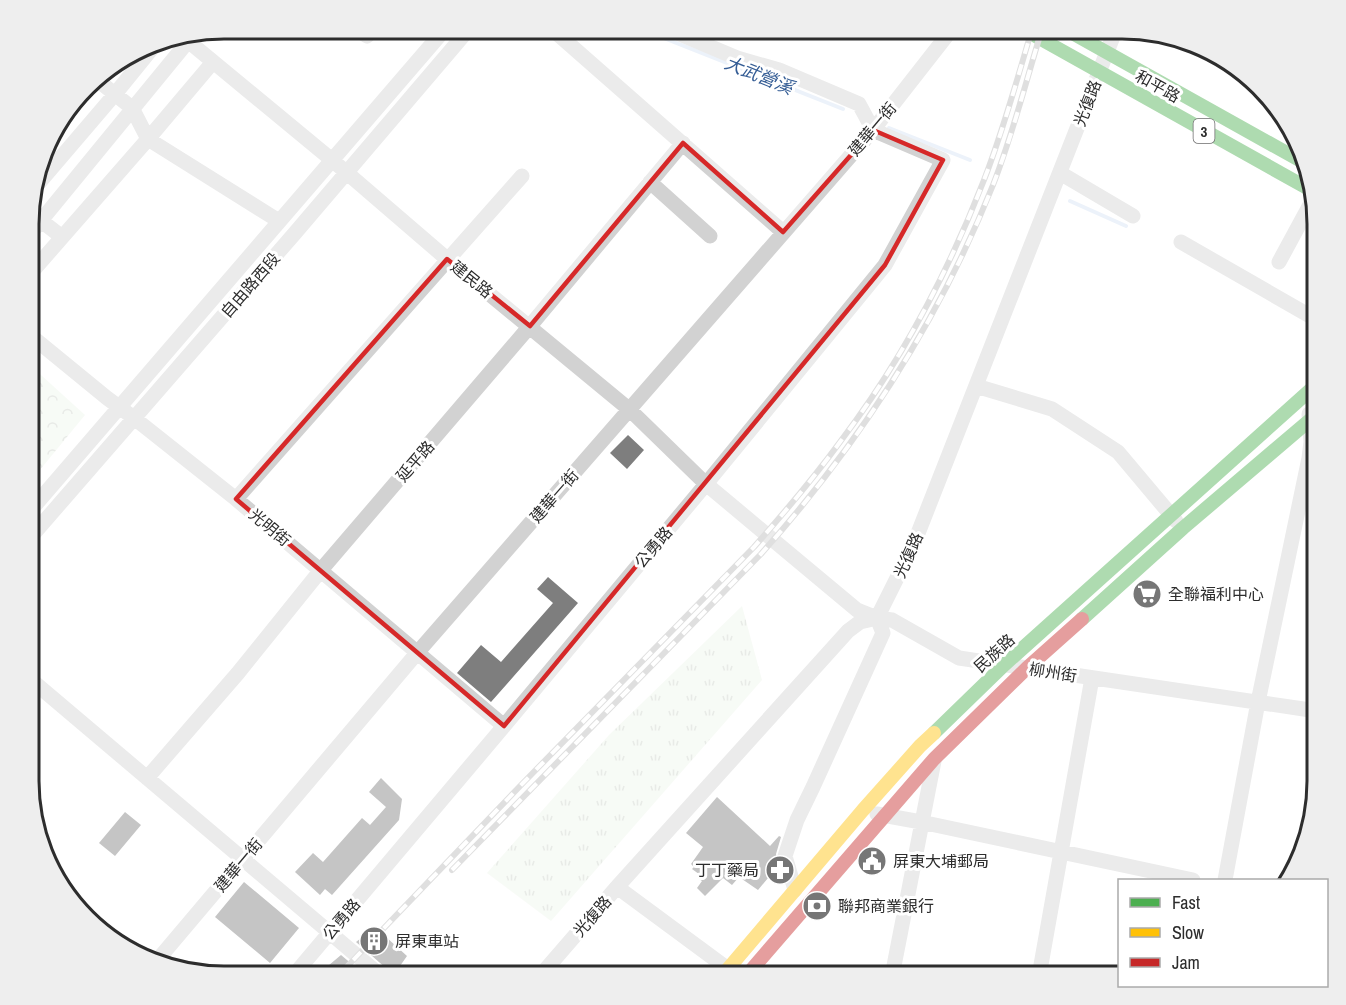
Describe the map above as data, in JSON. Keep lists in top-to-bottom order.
{
  "streets": {
    "street": [
      "和平路",
      "光復路",
      "建華一街",
      "3",
      "建民路",
      "自由路西段",
      "延平路",
      "光明街",
      "公勇路",
      "民族路",
      "柳州街"
    ]
  },
  "crossings": [
    ["和平路", "光復路"],
    ["光復路", "柳州街"],
    ["建華一街", "建民路"],
    ["建華一街", "光明街"],
    ["建華一街", "公勇路"],
    ["建民路", "自由路西段"],
    ["建民路", "延平路"],
    ["建民路", "公勇路"],
    ["建民路", "柳州街"],
    ["自由路西段", "光明街"],
    ["延平路", "光明街"],
    ["光明街", "公勇路"],
    ["民族路", "柳州街"]
  ],
  "water": ["大武營溪"],
  "places": {
    "supermarket": ["全聯福利中心"],
    "public building": ["屏東大埔郵局"],
    "pharmacy": ["丁丁藥局"],
    "bank": ["聯邦商業銀行"],
    "building": ["屏東車站"]
  },
  "legend": ["Fast", "Slow", "Jam"]
}
